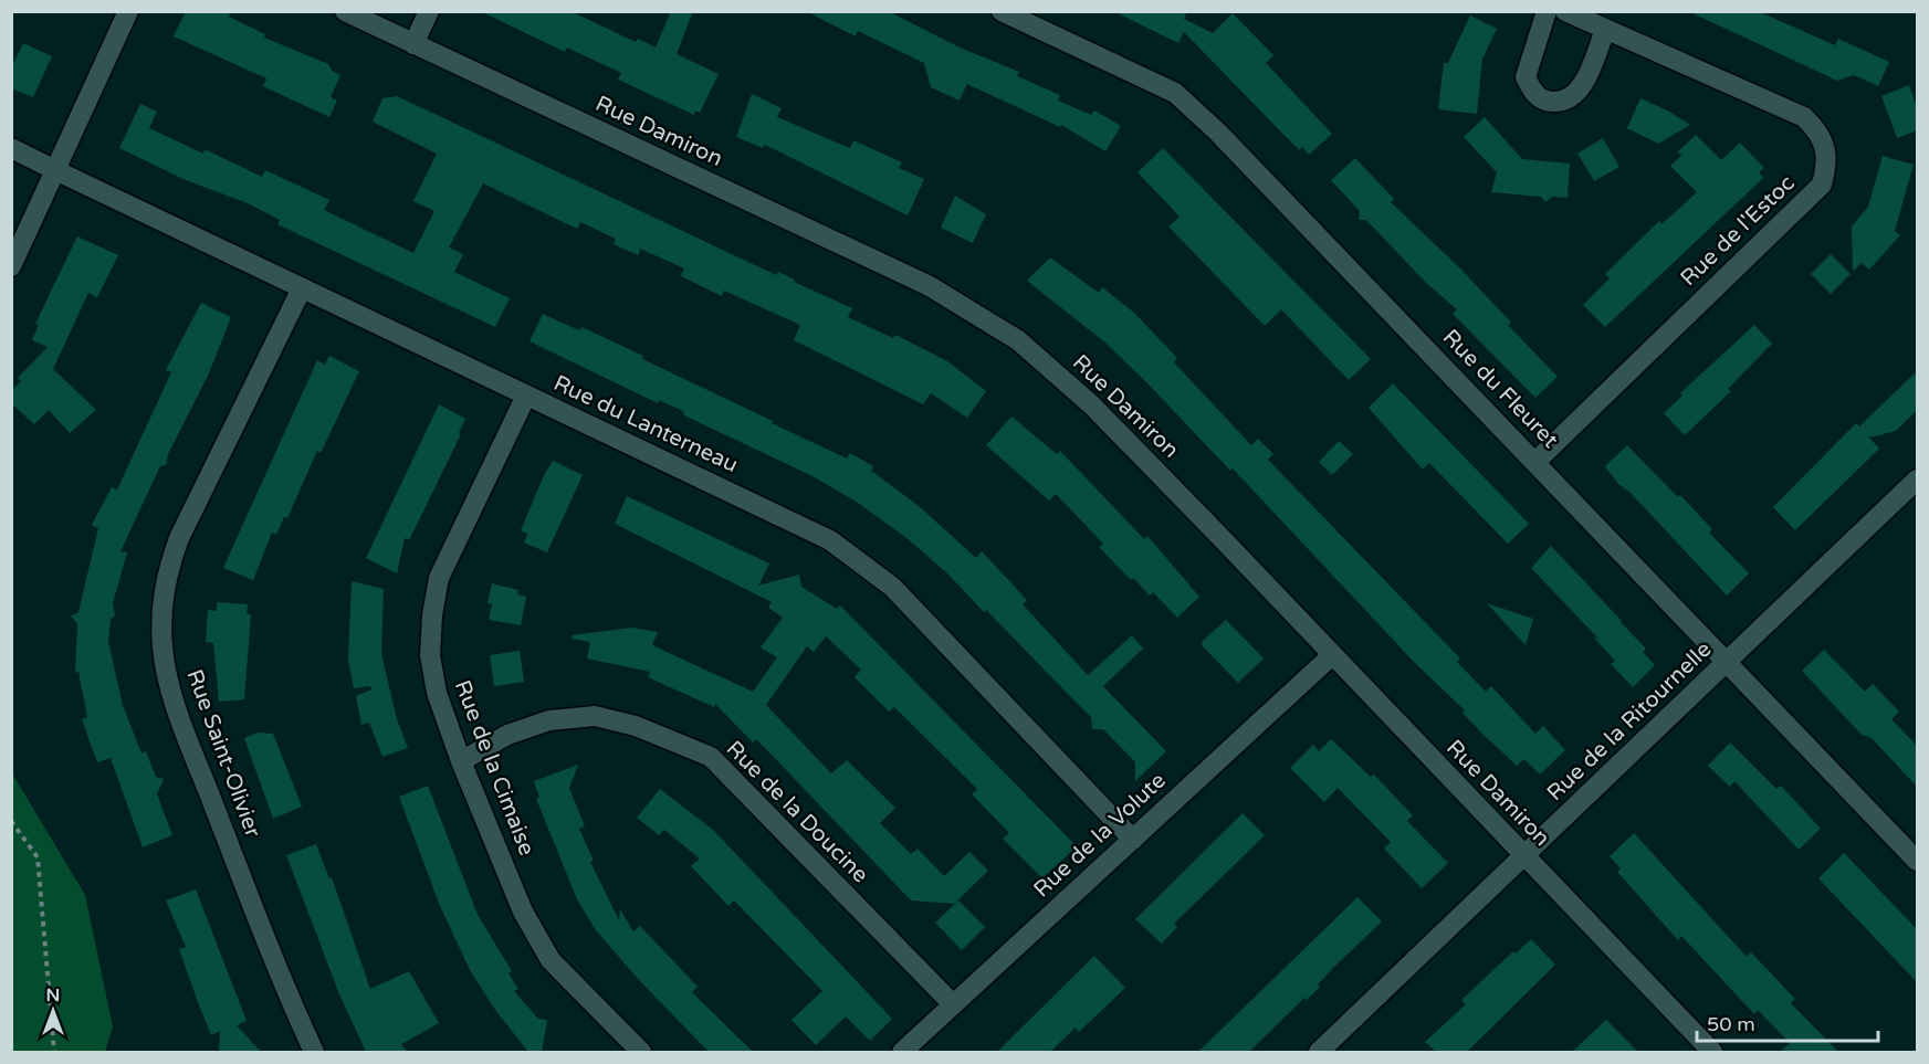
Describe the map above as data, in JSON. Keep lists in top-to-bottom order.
{
  "streets": {
    "street": [
      "Rue Damiron",
      "Rue de l'Estoc",
      "Rue du Fleuret",
      "Rue du Lanterneau",
      "Rue de la Ritournelle",
      "Rue Saint-Olivier",
      "Rue de la Cimaise",
      "Rue de la Doucine",
      "Rue de la Volute"
    ]
  },
  "crossings": [
    ["Rue Damiron", "Rue de la Ritournelle"],
    ["Rue Damiron", "Rue de la Volute"],
    ["Rue de l'Estoc", "Rue du Fleuret"],
    ["Rue du Fleuret", "Rue de la Ritournelle"],
    ["Rue du Lanterneau", "Rue Saint-Olivier"],
    ["Rue du Lanterneau", "Rue de la Cimaise"],
    ["Rue du Lanterneau", "Rue de la Volute"],
    ["Rue de la Cimaise", "Rue de la Doucine"],
    ["Rue de la Doucine", "Rue de la Volute"]
  ],
  "scale_bar": "50 m",
  "north": "top"
}
